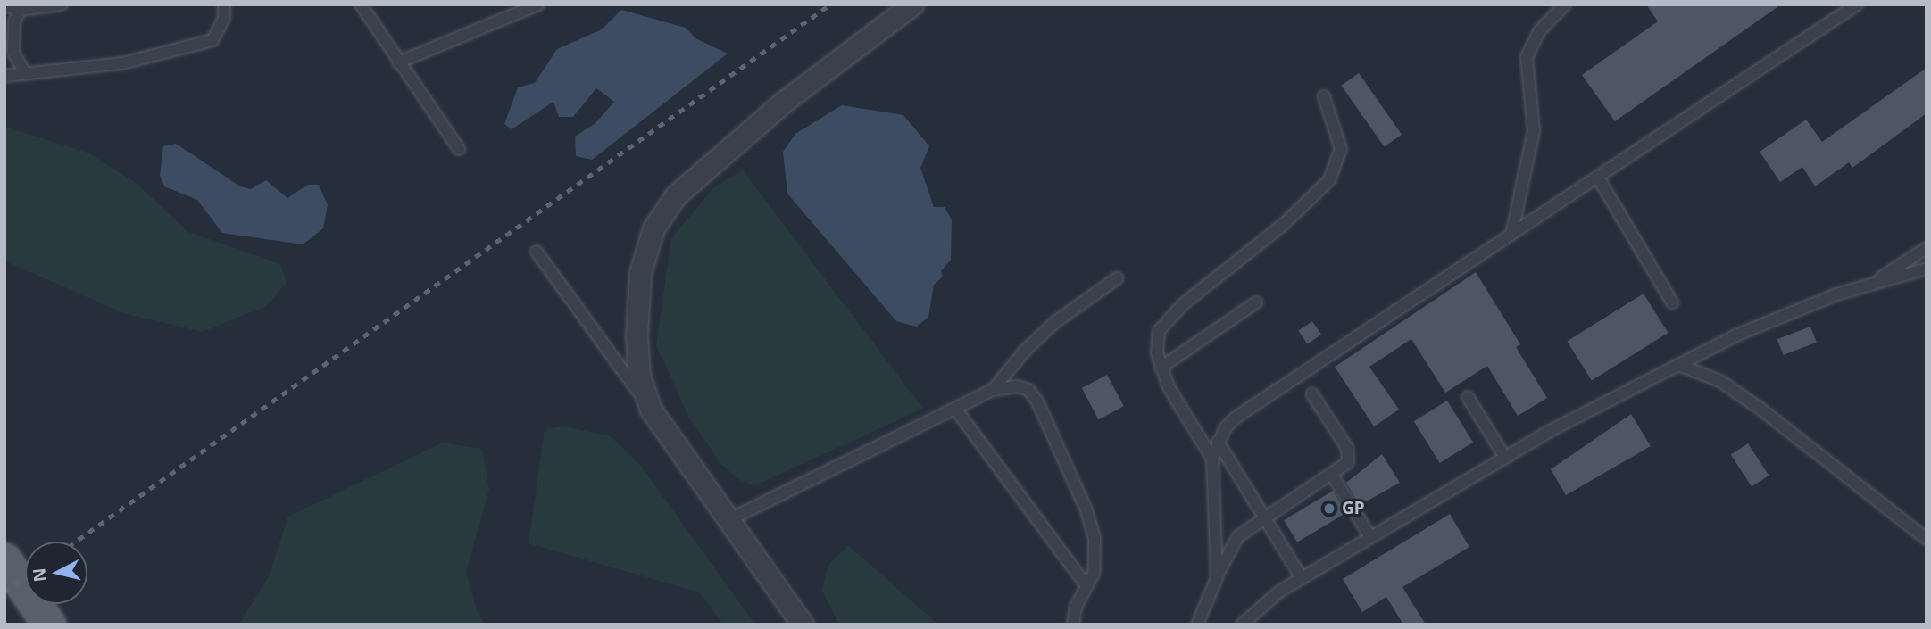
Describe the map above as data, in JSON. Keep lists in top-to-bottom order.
{
  "places": ["GP"],
  "north": "left"
}
